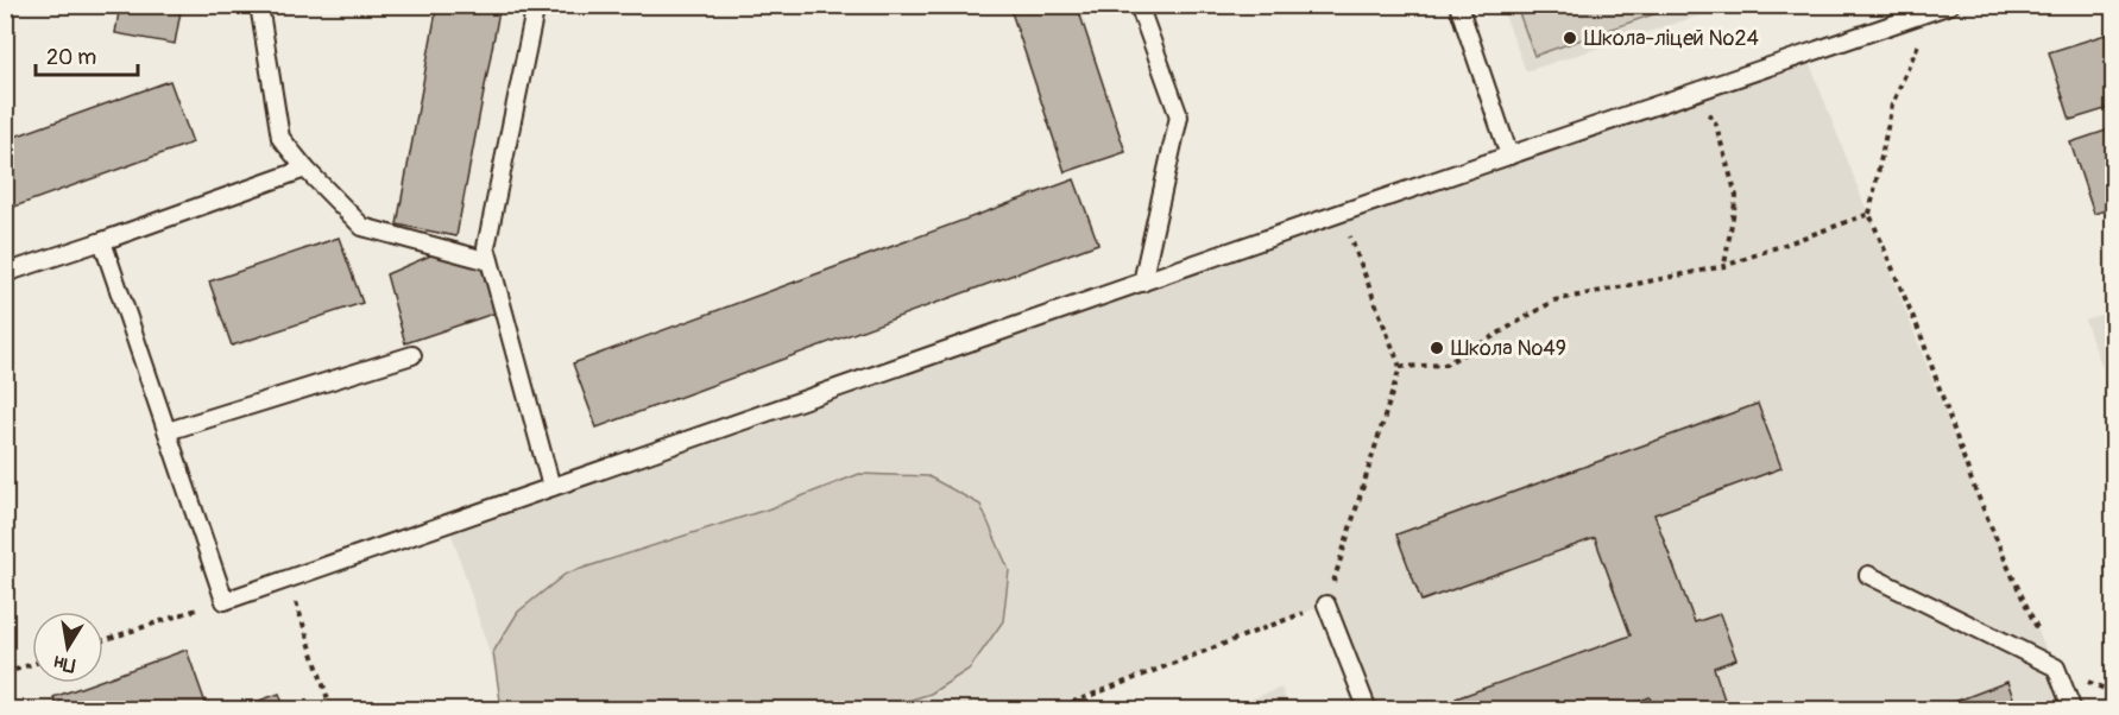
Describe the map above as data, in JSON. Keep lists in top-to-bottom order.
{
  "places": ["Школа-ліцей №24", "Школа №49"],
  "scale_bar": "20 m",
  "north": "bottom"
}
